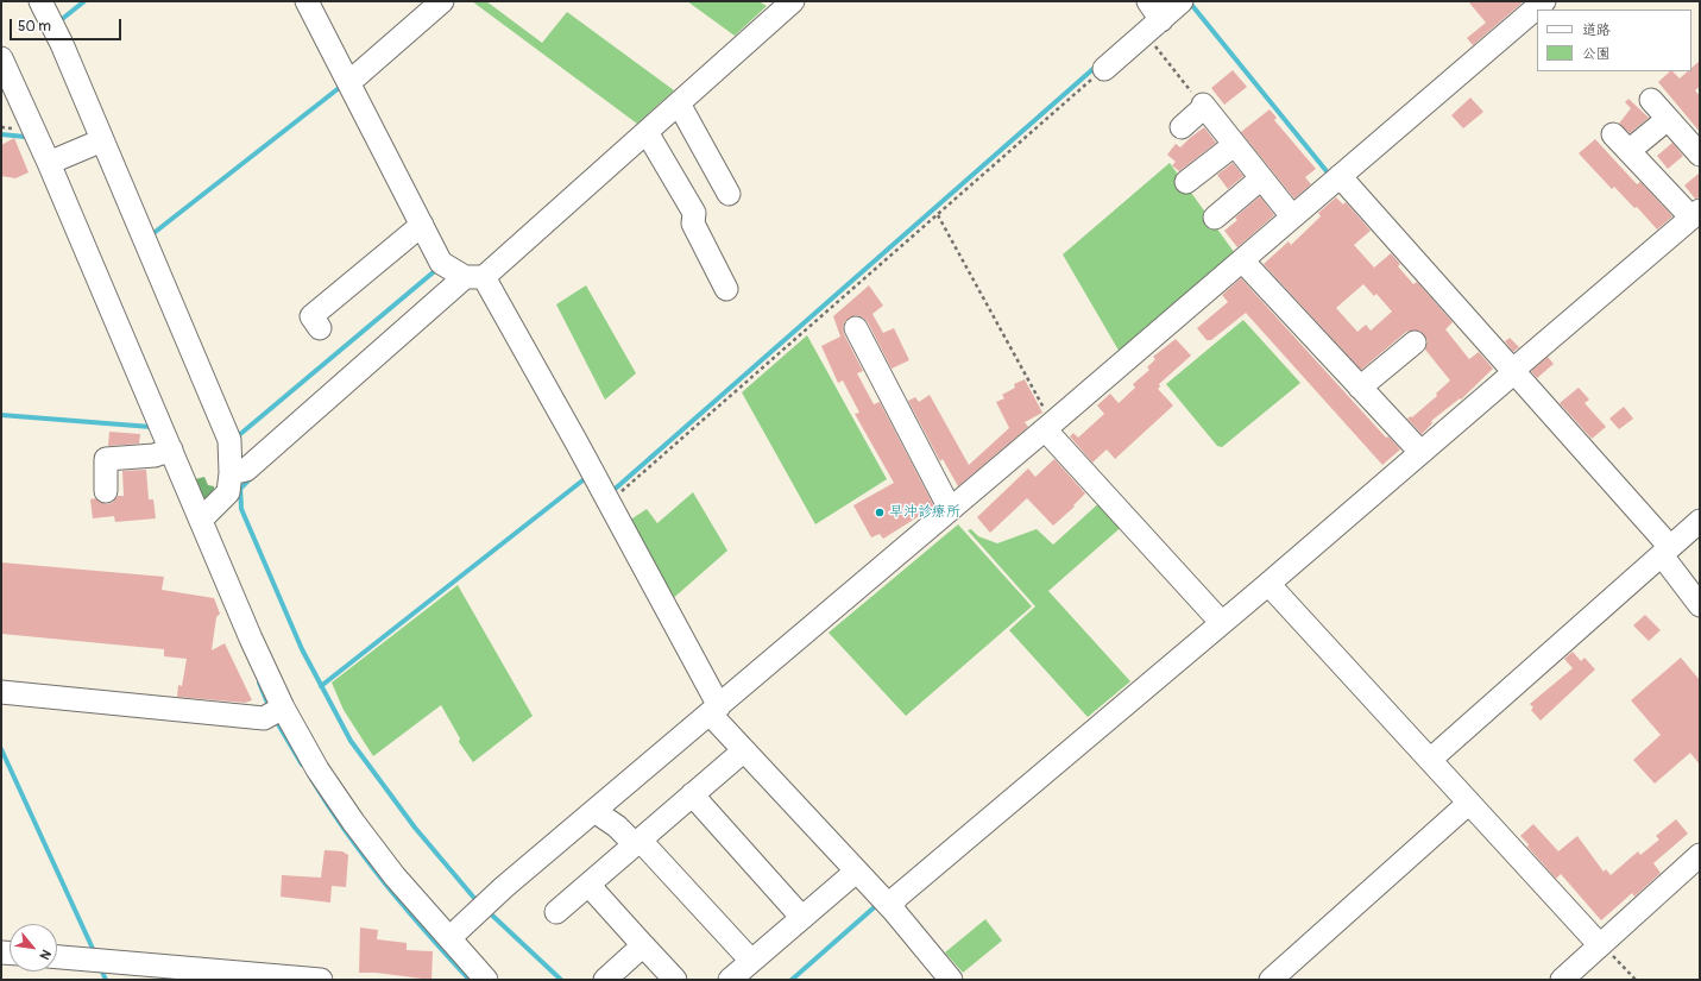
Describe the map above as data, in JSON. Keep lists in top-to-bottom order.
{
  "places": ["早沖診療所"],
  "legend": ["道路", "公園"],
  "scale_bar": "50 m",
  "north": "bottom right"
}
